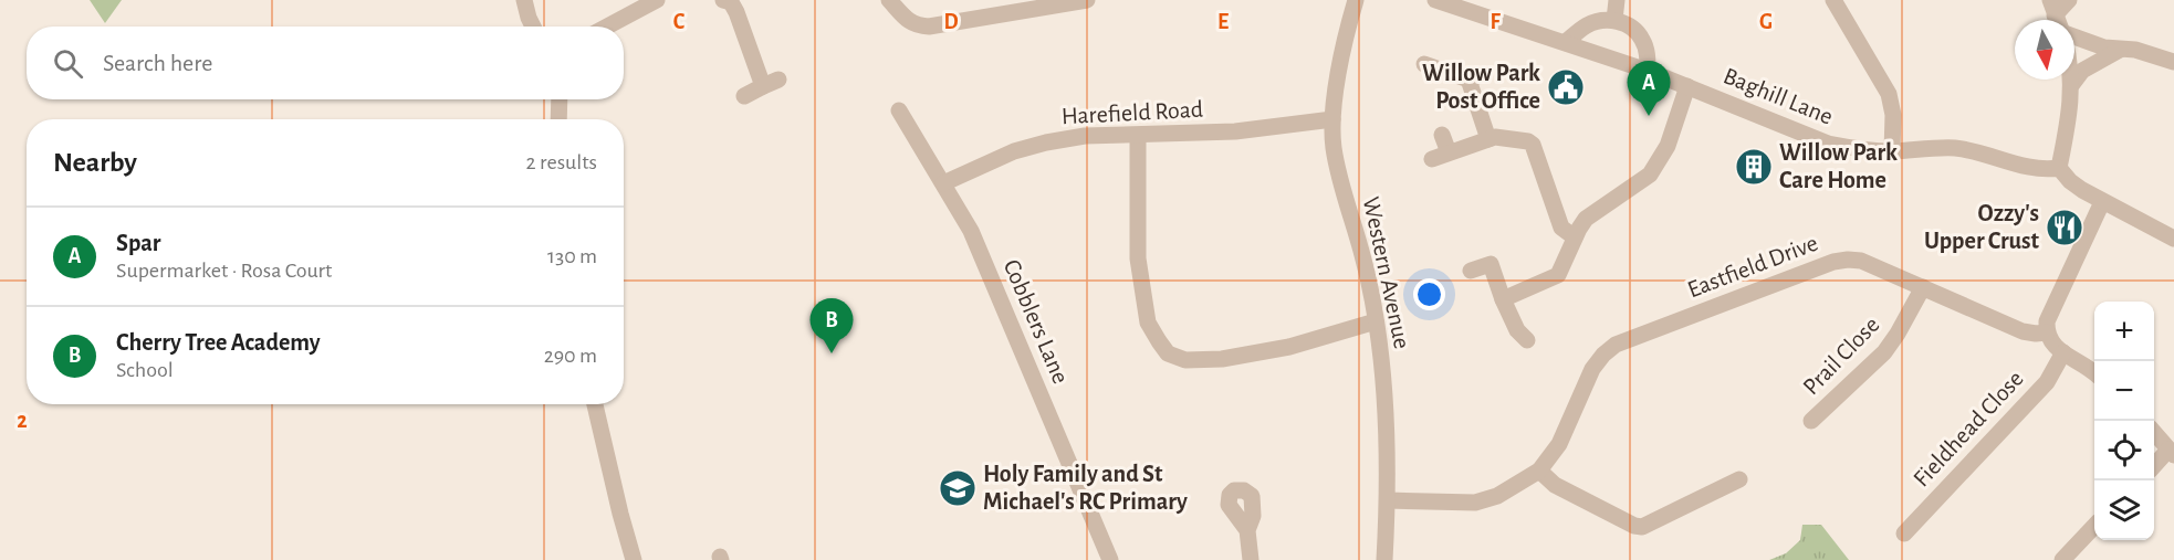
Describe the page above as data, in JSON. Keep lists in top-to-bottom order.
{
  "streets": {
    "street": [
      "Baghill Lane",
      "Harefield Road",
      "Eastfield Drive",
      "Western Avenue",
      "Cobblers Lane",
      "Prail Close",
      "Fieldhead Close"
    ]
  },
  "crossings": [
    ["Harefield Road", "Western Avenue"],
    ["Harefield Road", "Cobblers Lane"],
    ["Eastfield Drive", "Western Avenue"],
    ["Eastfield Drive", "Prail Close"]
  ],
  "places": {
    "public building": ["Willow Park Post Office"],
    "building": ["Willow Park Care Home"],
    "restaurant": ["Ozzy's Upper Crust"],
    "school or university": ["Holy Family and St Michael's RC Primary"]
  },
  "north": "bottom",
  "page": {
    "search": "Search here",
    "pins": ["A", "B"],
    "heading": ["Nearby", "2 results"],
    "list": [
      {
        "mark": "A",
        "name": "Spar",
        "note": "Supermarket · Rosa Court",
        "value": "130 m"
      },
      {
        "mark": "B",
        "name": "Cherry Tree Academy",
        "note": "School",
        "value": "290 m"
      }
    ],
    "map_buttons": ["+", "−"]
  },
  "grid": {
    "columns": [
      "C",
      "D",
      "E",
      "F",
      "G"
    ],
    "rows": ["2"]
  }
}
